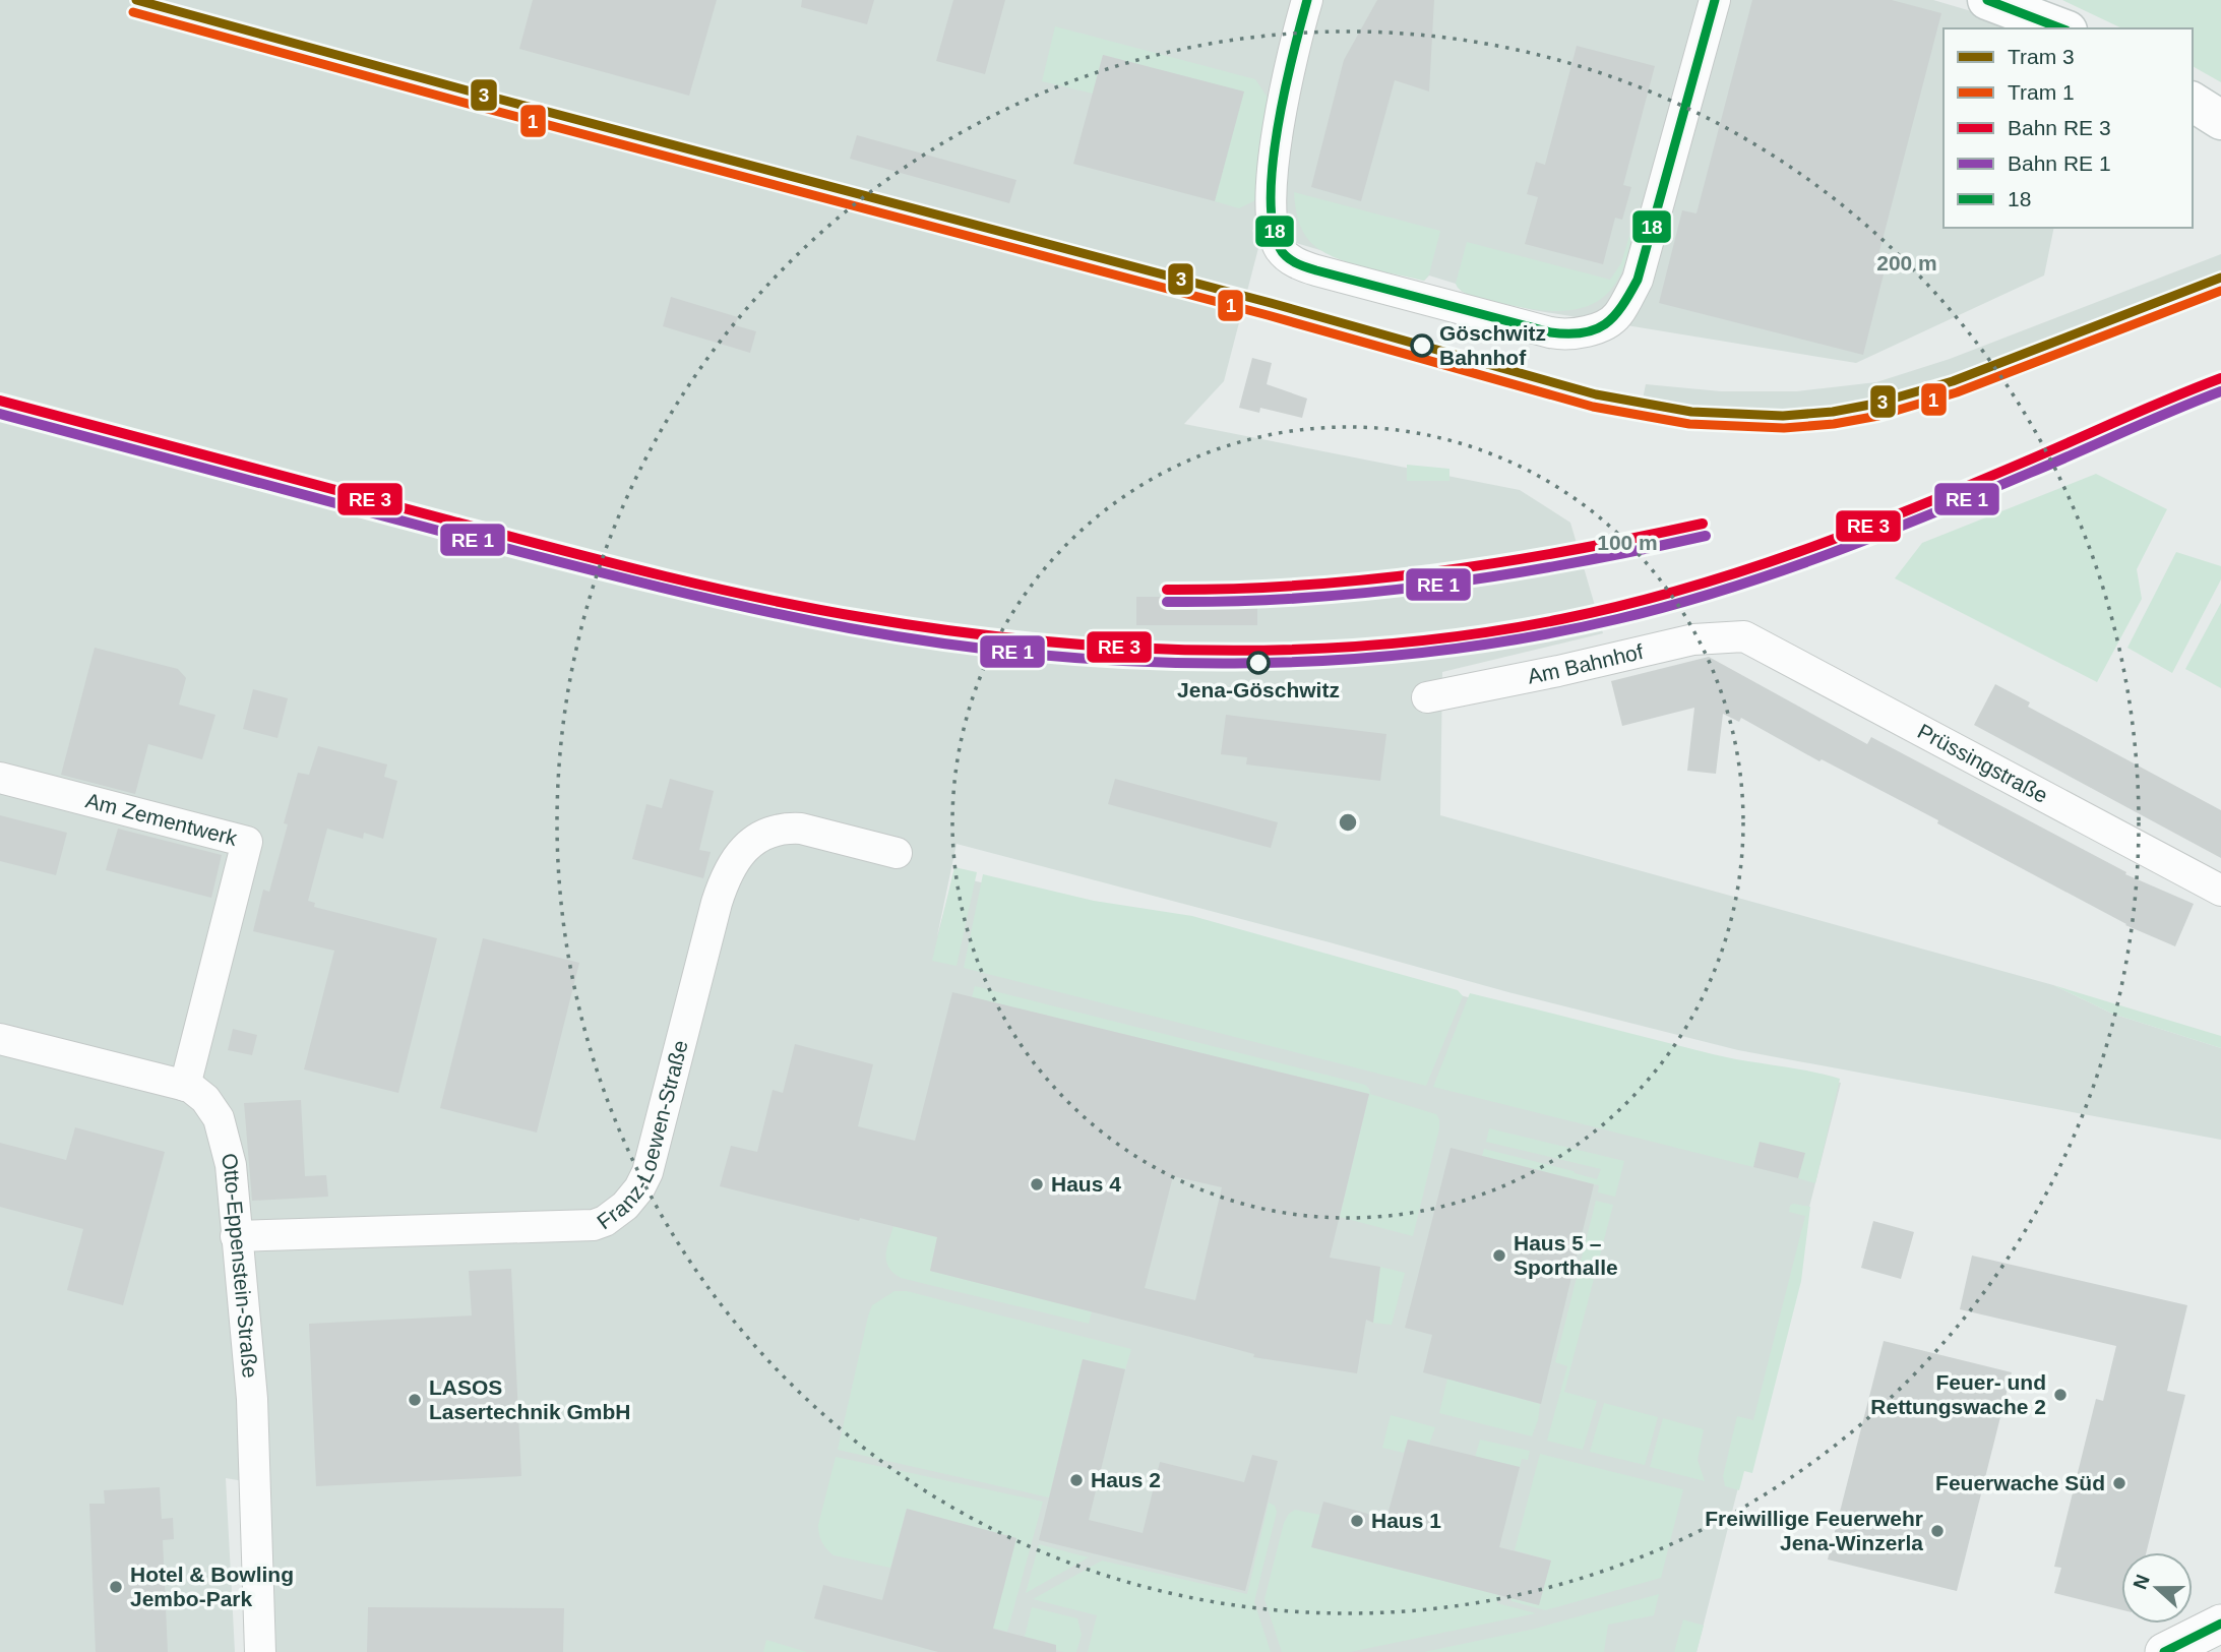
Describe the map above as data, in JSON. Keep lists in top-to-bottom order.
{
  "streets": {
    "street": [
      "Am Bahnhof",
      "Prüssingstraße",
      "Am Zementwerk",
      "Franz-Loewen-Straße",
      "Otto-Eppenstein-Straße"
    ]
  },
  "crossings": [
    ["Am Bahnhof", "Prüssingstraße"],
    ["Am Zementwerk", "Otto-Eppenstein-Straße"],
    ["Franz-Loewen-Straße", "Otto-Eppenstein-Straße"]
  ],
  "places": [
    "Göschwitz Bahnhof",
    "Jena-Göschwitz",
    "Haus 4",
    "Haus 5 – Sporthalle",
    "Feuer- und Rettungswache 2",
    "LASOS Lasertechnik GmbH",
    "Haus 2",
    "Feuerwache Süd",
    "Haus 1",
    "Freiwillige Feuerwehr Jena-Winzerla",
    "Hotel & Bowling Jembo-Park"
  ],
  "lines": ["tram line 3", "transit line 18", "tram line 1"],
  "legend": [
    "Tram 3",
    "Tram 1",
    "Bahn RE 3",
    "Bahn RE 1",
    "18"
  ],
  "north": "left",
  "rings": ["200 m", "100 m"]
}
